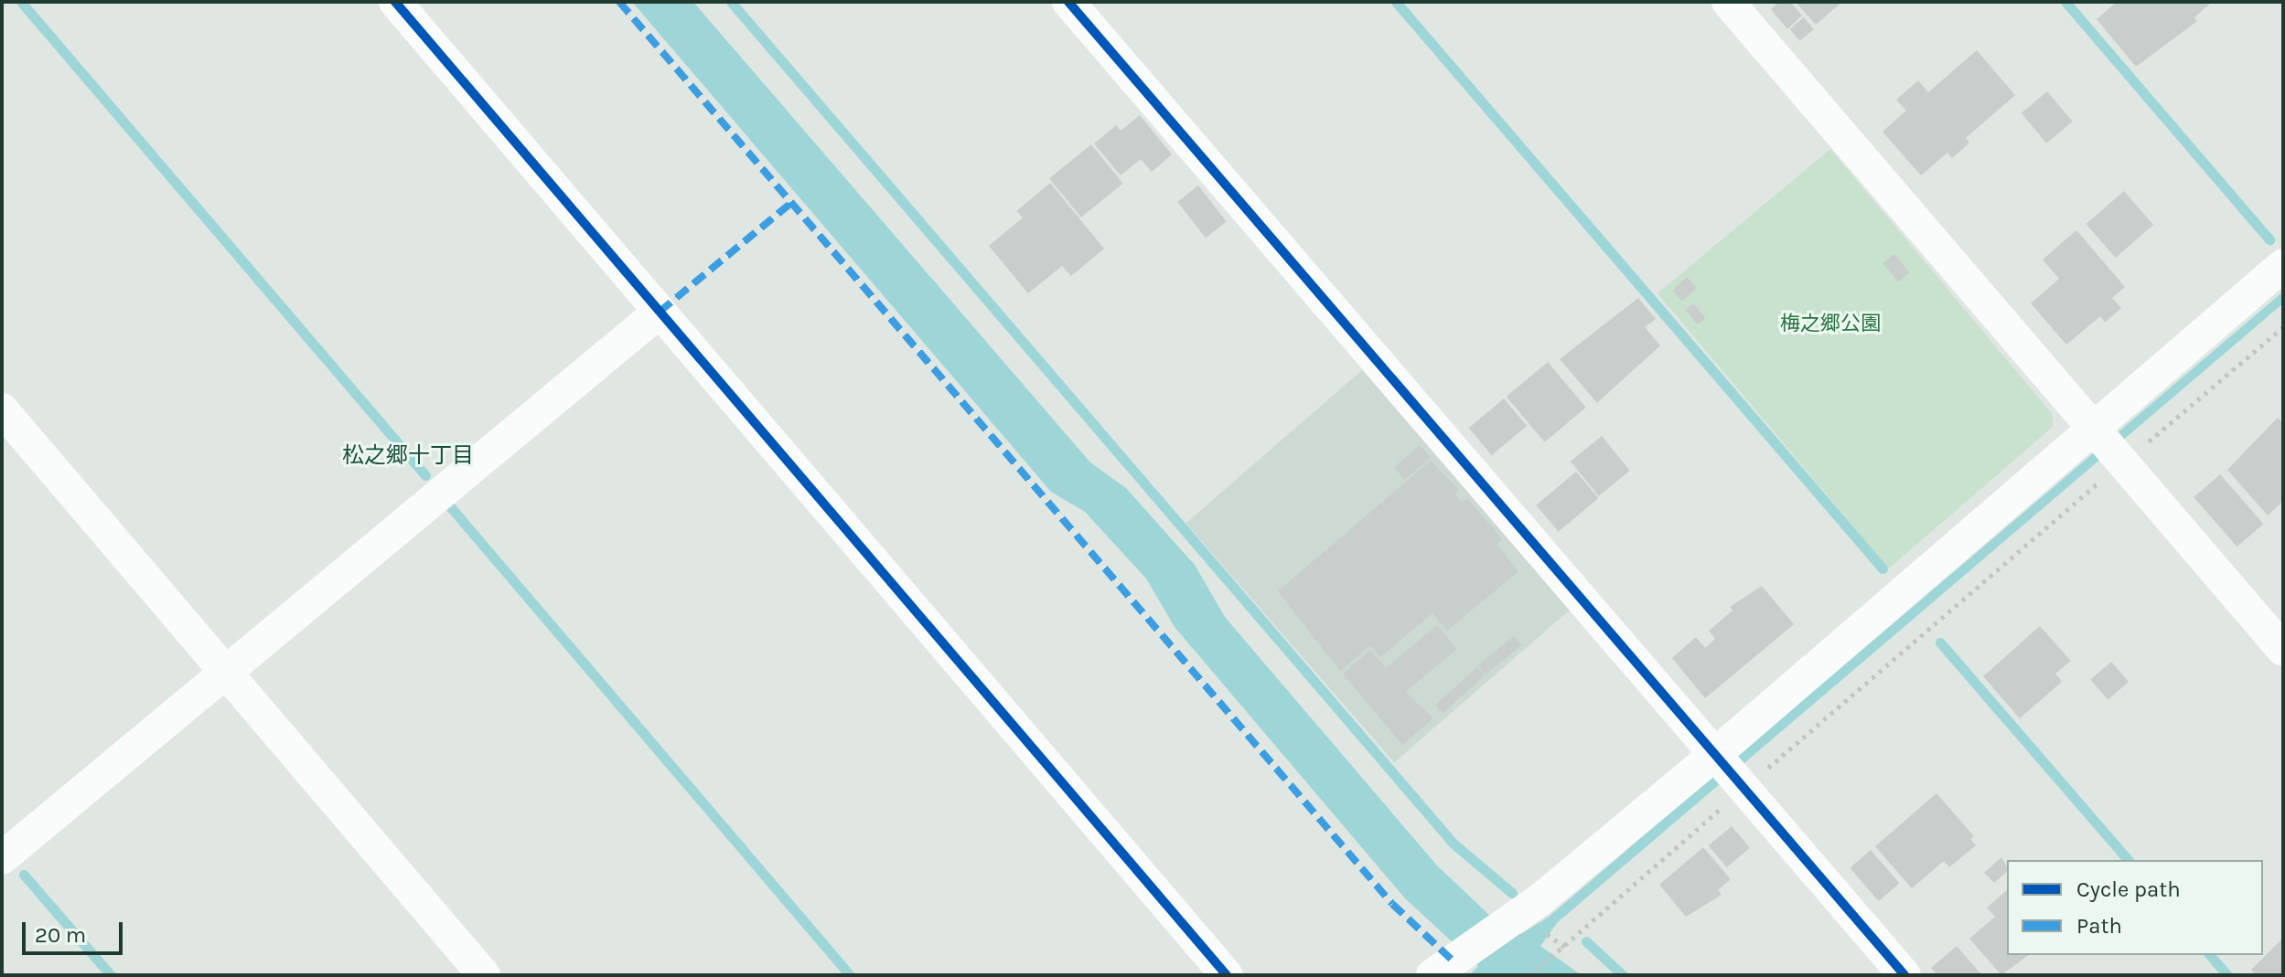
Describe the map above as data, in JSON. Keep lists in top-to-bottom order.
{
  "districts": ["松之郷十丁目"],
  "parks": ["梅之郷公園"],
  "legend": ["Cycle path", "Path"],
  "scale_bar": "20 m"
}
